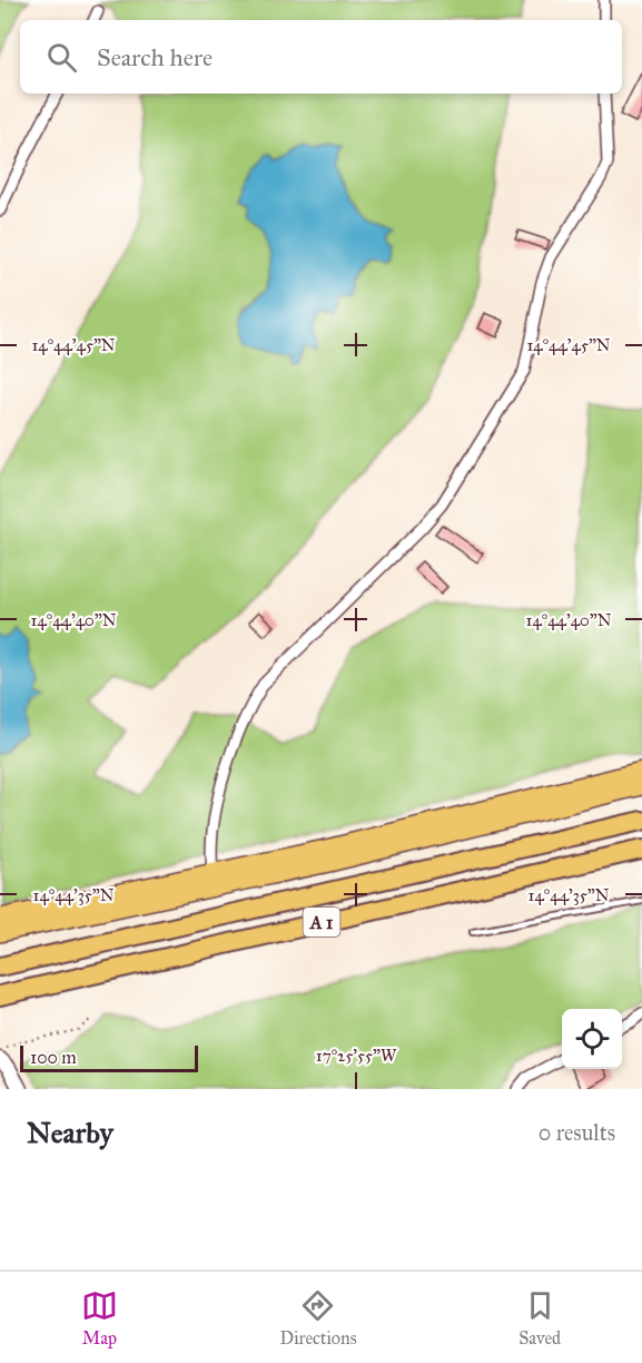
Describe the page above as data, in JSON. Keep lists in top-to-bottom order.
{
  "streets": {
    "highway": ["A 1"]
  },
  "scale_bar": "100 m",
  "page": {
    "search": "Search here",
    "scale": "100 m",
    "heading": ["Nearby", "0 results"],
    "nav": ["Map", "Directions", "Saved"]
  },
  "coordinates": [
    "14°44'45\"N",
    "14°44'40\"N",
    "14°44'35\"N",
    "17°25'55\"W"
  ]
}
